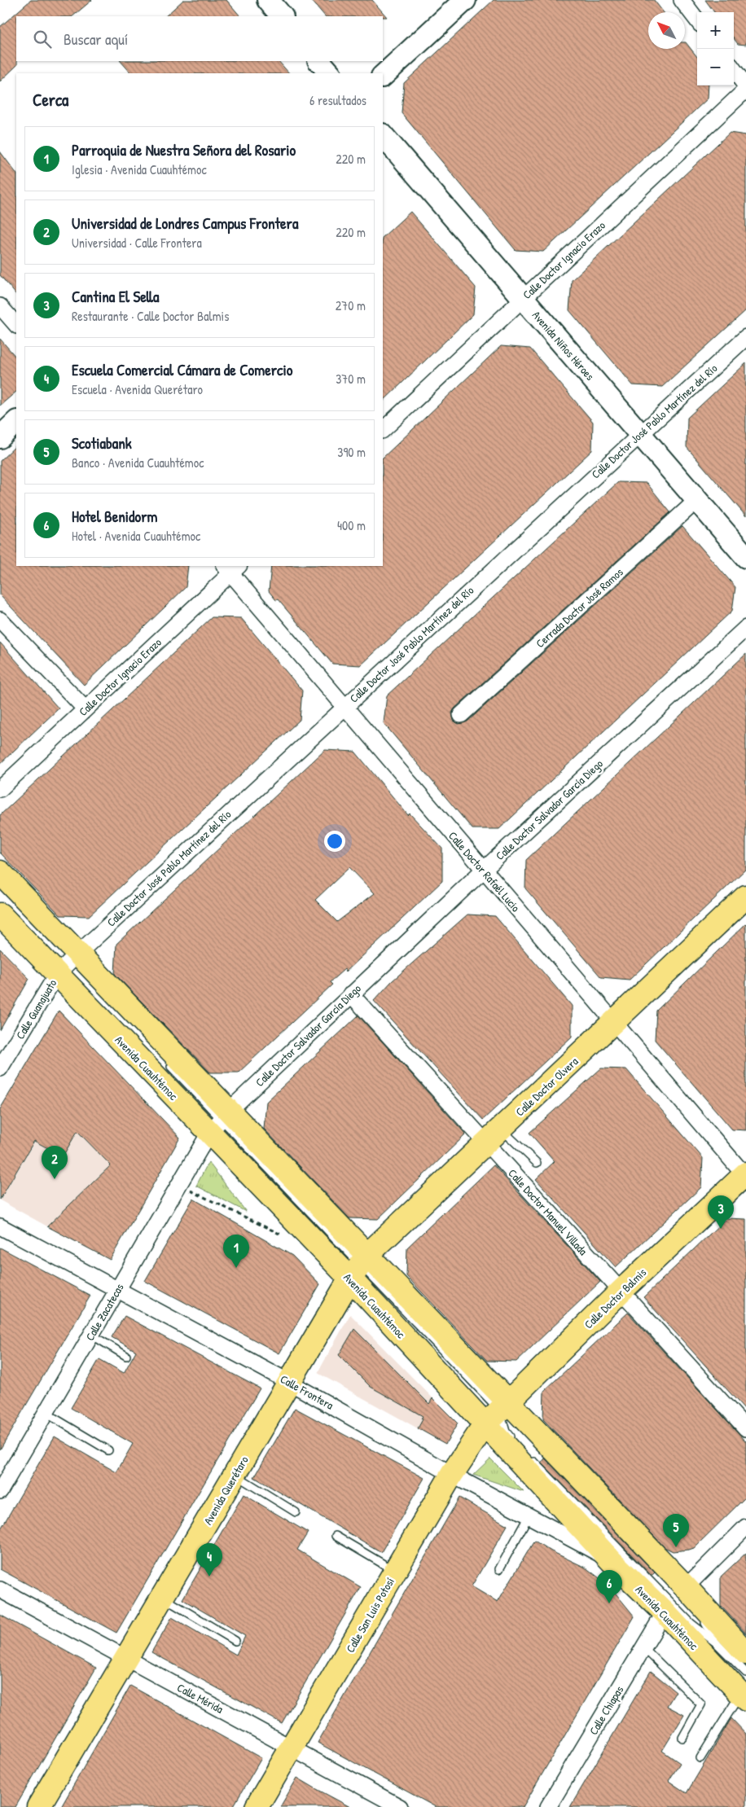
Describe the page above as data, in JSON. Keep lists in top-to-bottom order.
{
  "streets": {
    "main road": [
      "Avenida Niños Héroes",
      "Avenida Cuauhtémoc",
      "Calle Doctor Olvera",
      "Calle Doctor Balmis",
      "Avenida Querétaro",
      "Calle San Luis Potosí"
    ],
    "street": [
      "Calle Doctor Ignacio Erazo",
      "Calle Doctor José Pablo Martínez del Río",
      "Cerrada Doctor José Ramos",
      "Calle Doctor Salvador García Diego",
      "Calle Doctor Rafaél Lucio",
      "Calle Guanajuato",
      "Calle Doctor Manuel Villada",
      "Calle Zacatecas",
      "Calle Frontera",
      "Calle Mérida",
      "Calle Chiapas"
    ]
  },
  "crossings": [
    ["Calle Doctor Ignacio Erazo", "Avenida Niños Héroes"],
    ["Calle Doctor Ignacio Erazo", "Calle Doctor Rafaél Lucio"],
    ["Avenida Niños Héroes", "Calle Doctor José Pablo Martínez del Río"],
    ["Avenida Niños Héroes", "Cerrada Doctor José Ramos"],
    ["Calle Doctor José Pablo Martínez del Río", "Calle Doctor Rafaél Lucio"],
    ["Calle Doctor José Pablo Martínez del Río", "Calle Guanajuato"],
    ["Calle Doctor José Pablo Martínez del Río", "Avenida Cuauhtémoc"],
    ["Calle Doctor Salvador García Diego", "Calle Doctor Rafaél Lucio"],
    ["Calle Doctor Salvador García Diego", "Avenida Cuauhtémoc"],
    ["Calle Doctor Salvador García Diego", "Calle Doctor Manuel Villada"],
    ["Calle Doctor Salvador García Diego", "Calle Zacatecas"],
    ["Calle Doctor Rafaél Lucio", "Calle Doctor Olvera"],
    ["Calle Doctor Rafaél Lucio", "Calle Doctor Balmis"],
    ["Calle Guanajuato", "Avenida Cuauhtémoc"],
    ["Avenida Cuauhtémoc", "Calle Doctor Olvera"],
    ["Avenida Cuauhtémoc", "Calle Doctor Balmis"],
    ["Avenida Cuauhtémoc", "Calle Zacatecas"],
    ["Avenida Cuauhtémoc", "Calle Frontera"],
    ["Avenida Cuauhtémoc", "Avenida Querétaro"],
    ["Avenida Cuauhtémoc", "Calle San Luis Potosí"],
    ["Avenida Cuauhtémoc", "Calle Chiapas"],
    ["Calle Doctor Olvera", "Calle Doctor Manuel Villada"],
    ["Calle Doctor Olvera", "Avenida Querétaro"],
    ["Calle Doctor Manuel Villada", "Calle Doctor Balmis"],
    ["Calle Doctor Balmis", "Calle San Luis Potosí"],
    ["Calle Zacatecas", "Calle Frontera"],
    ["Calle Frontera", "Avenida Querétaro"],
    ["Calle Frontera", "Calle San Luis Potosí"],
    ["Avenida Querétaro", "Calle Mérida"],
    ["Calle San Luis Potosí", "Calle Mérida"]
  ],
  "north": "top left",
  "page": {
    "map_buttons": ["+", "−"],
    "search": "Buscar aquí",
    "heading": ["Cerca", "6 resultados"],
    "list": [
      {
        "mark": "1",
        "name": "Parroquia de Nuestra Señora del Rosario",
        "note": "Iglesia · Avenida Cuauhtémoc",
        "value": "220 m"
      },
      {
        "mark": "2",
        "name": "Universidad de Londres Campus Frontera",
        "note": "Universidad · Calle Frontera",
        "value": "220 m"
      },
      {
        "mark": "3",
        "name": "Cantina El Sella",
        "note": "Restaurante · Calle Doctor Balmis",
        "value": "270 m"
      },
      {
        "mark": "4",
        "name": "Escuela Comercial Cámara de Comercio",
        "note": "Escuela · Avenida Querétaro",
        "value": "370 m"
      },
      {
        "mark": "5",
        "name": "Scotiabank",
        "note": "Banco · Avenida Cuauhtémoc",
        "value": "390 m"
      },
      {
        "mark": "6",
        "name": "Hotel Benidorm",
        "note": "Hotel · Avenida Cuauhtémoc",
        "value": "400 m"
      }
    ],
    "pins": [
      "2",
      "3",
      "1",
      "5",
      "4",
      "6"
    ]
  }
}
